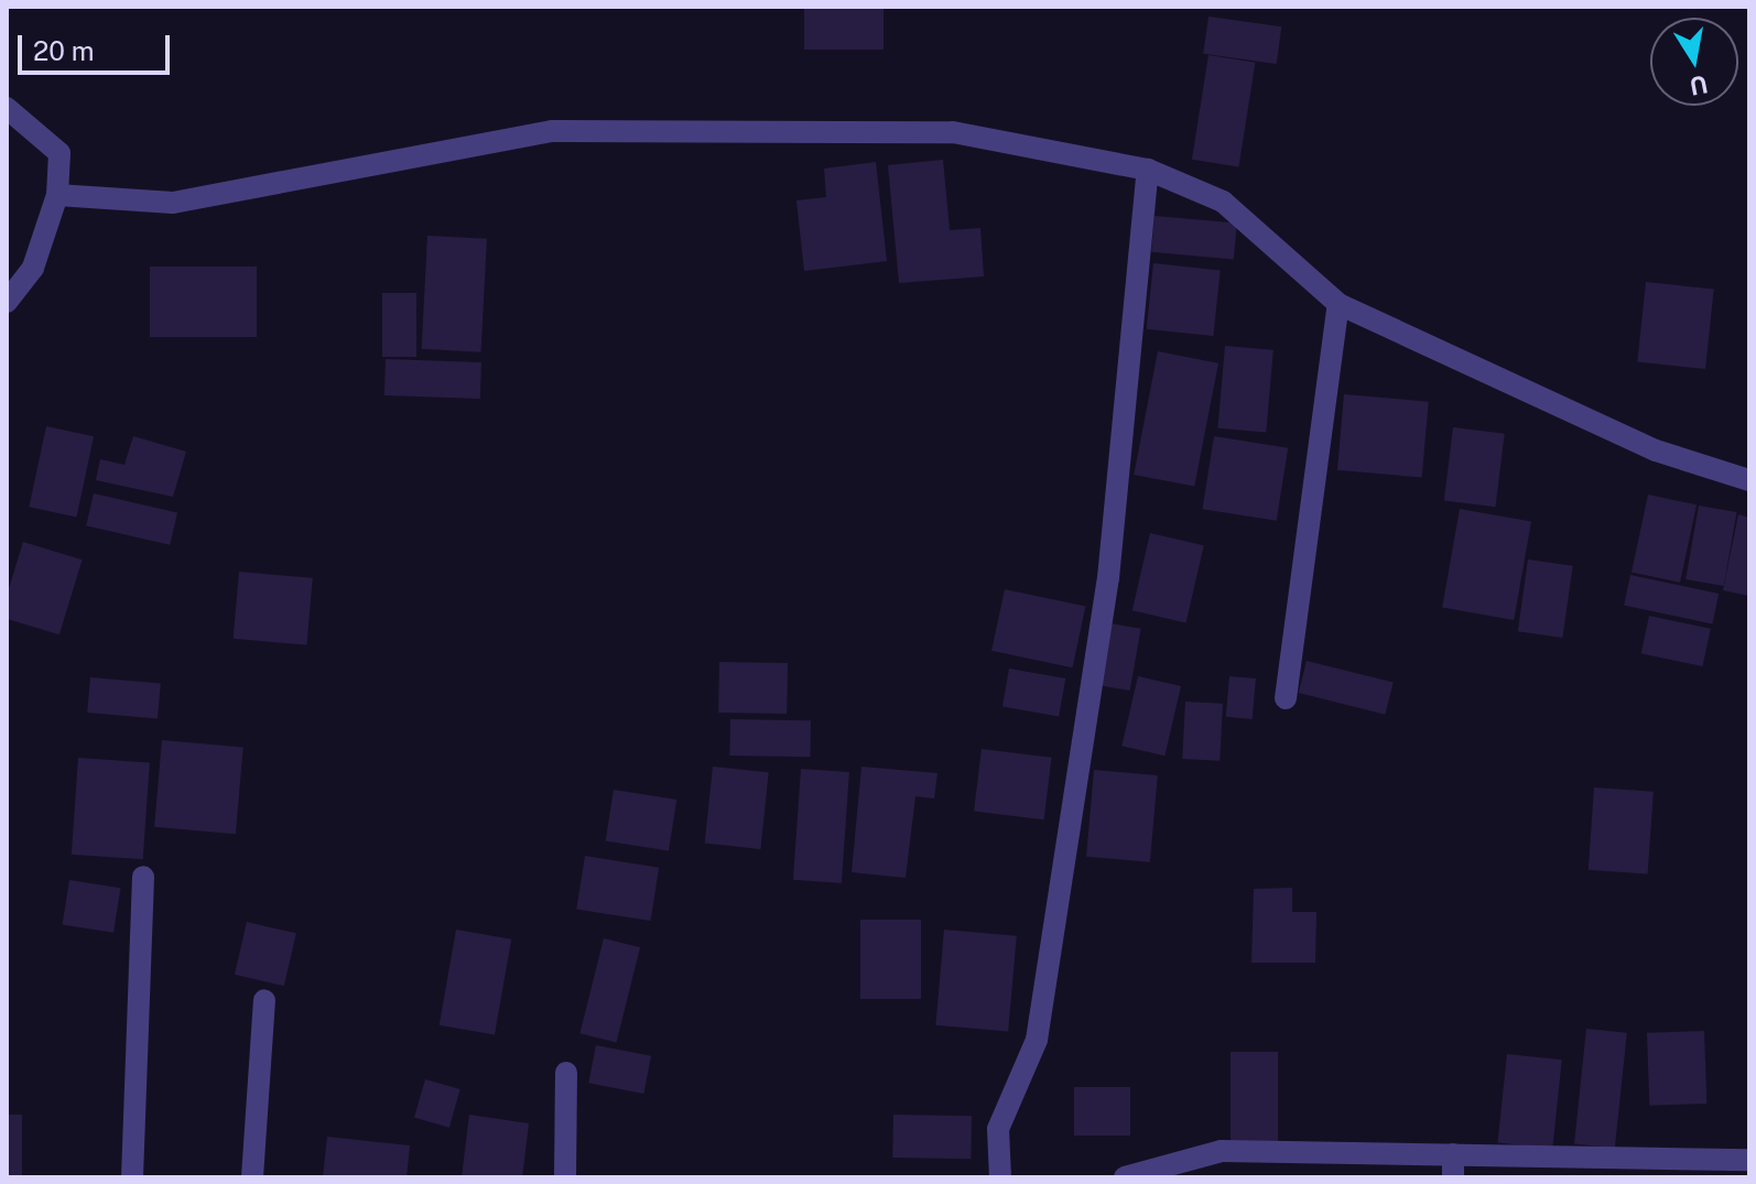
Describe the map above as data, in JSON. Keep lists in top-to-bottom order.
{
  "scale_bar": "20 m",
  "north": "bottom"
}
